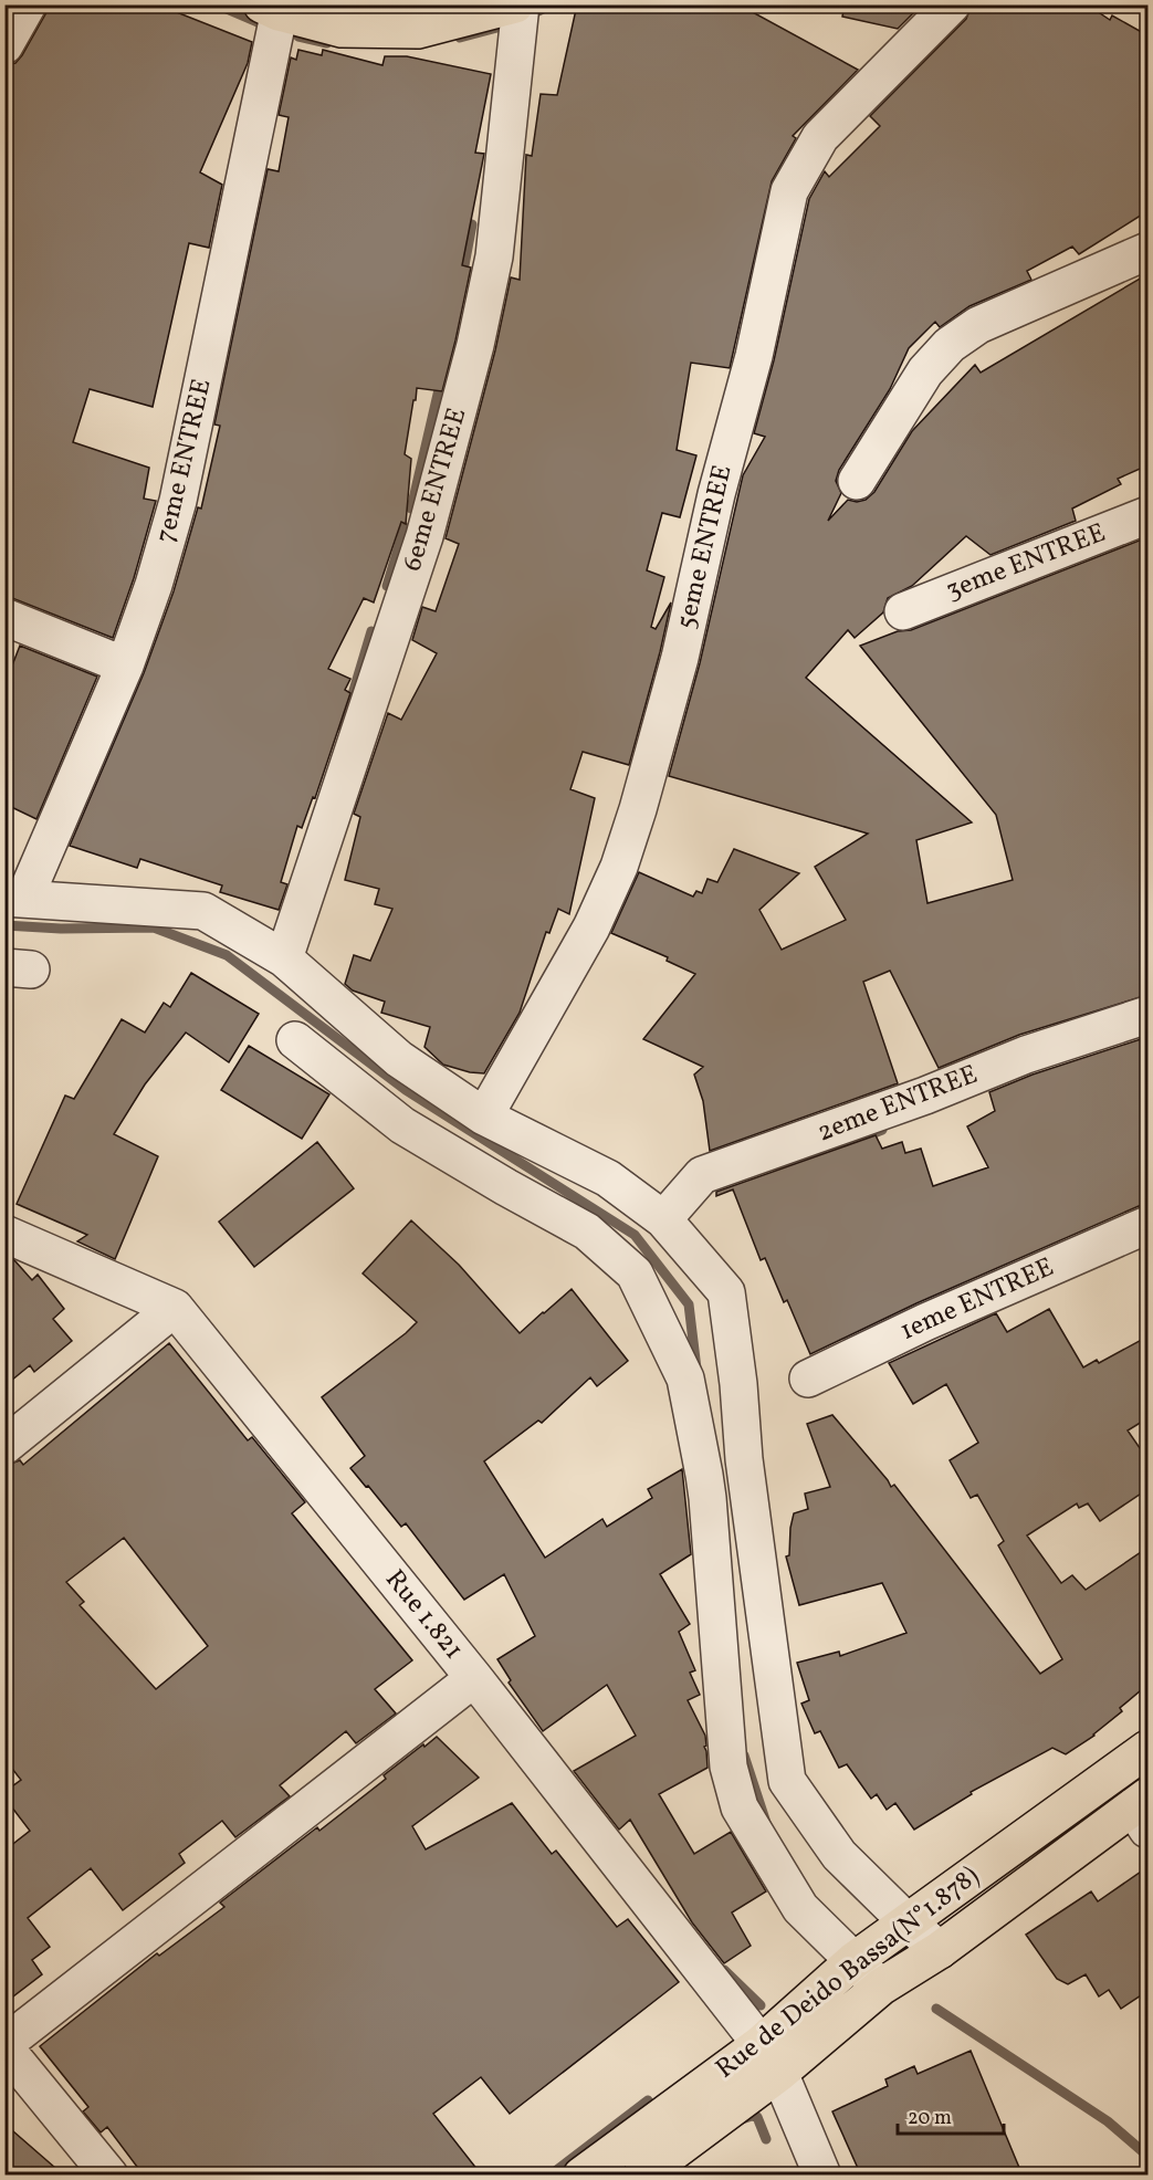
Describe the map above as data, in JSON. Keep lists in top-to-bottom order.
{
  "streets": {
    "main road": ["Rue de Deido Bassa(N°1.878)"],
    "street": [
      "7eme ENTREE",
      "6eme ENTREE",
      "5eme ENTREE",
      "3eme ENTREE",
      "2eme ENTREE",
      "1eme ENTREE",
      "Rue 1.821"
    ]
  },
  "crossings": [
    ["Rue 1.821", "Rue de Deido Bassa(N°1.878)"]
  ],
  "scale_bar": "20 m"
}
